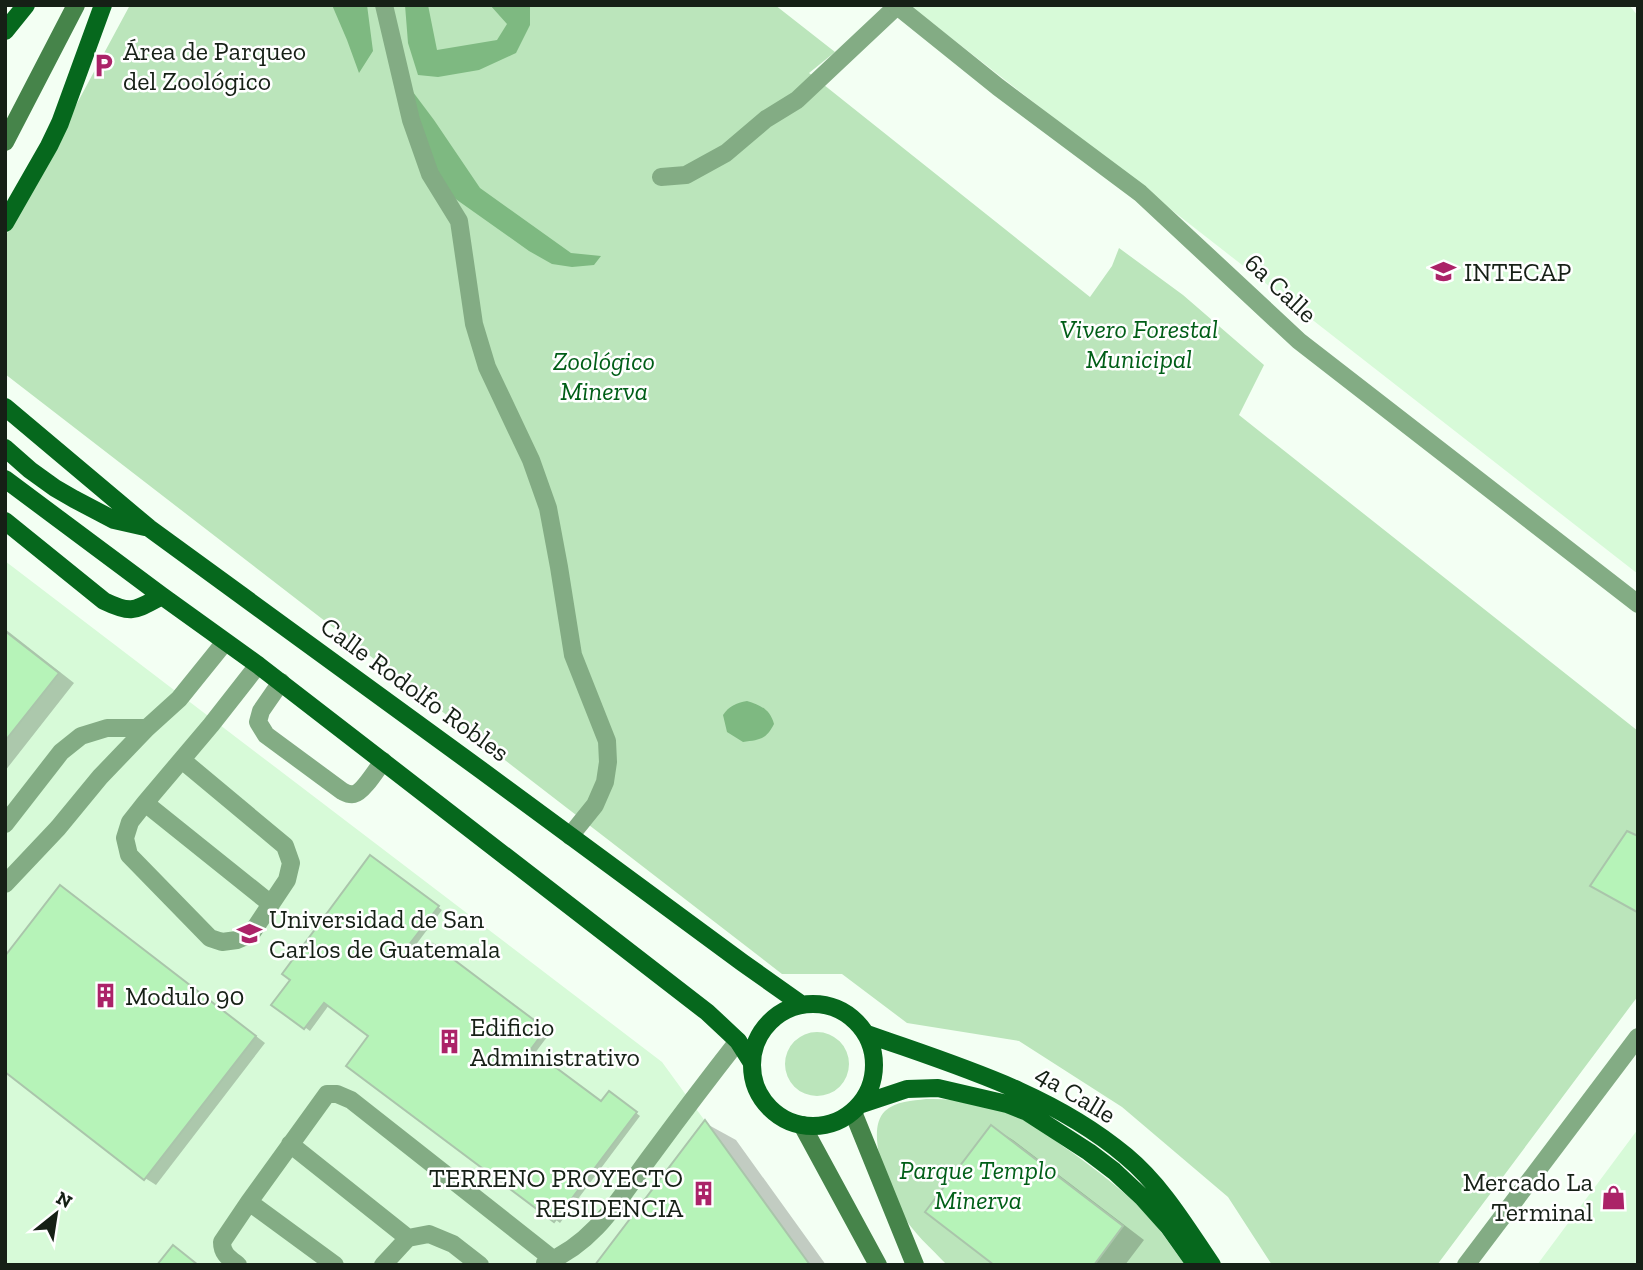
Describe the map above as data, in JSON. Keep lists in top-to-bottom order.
{
  "streets": {
    "main road": ["Calle Rodolfo Robles", "4a Calle"],
    "street": ["6a Calle"]
  },
  "crossings": [
    ["Calle Rodolfo Robles", "4a Calle"]
  ],
  "parks": ["Vivero Forestal Municipal", "Zoológico Minerva", "Parque Templo Minerva"],
  "places": {
    "parking": ["Área de Parqueo del Zoológico"],
    "school or university": ["INTECAP", "Universidad de San Carlos de Guatemala"],
    "building": ["Modulo 90", "Edificio Administrativo", "TERRENO PROYECTO RESIDENCIA"],
    "shop": ["Mercado La Terminal"]
  },
  "north": "top right"
}
